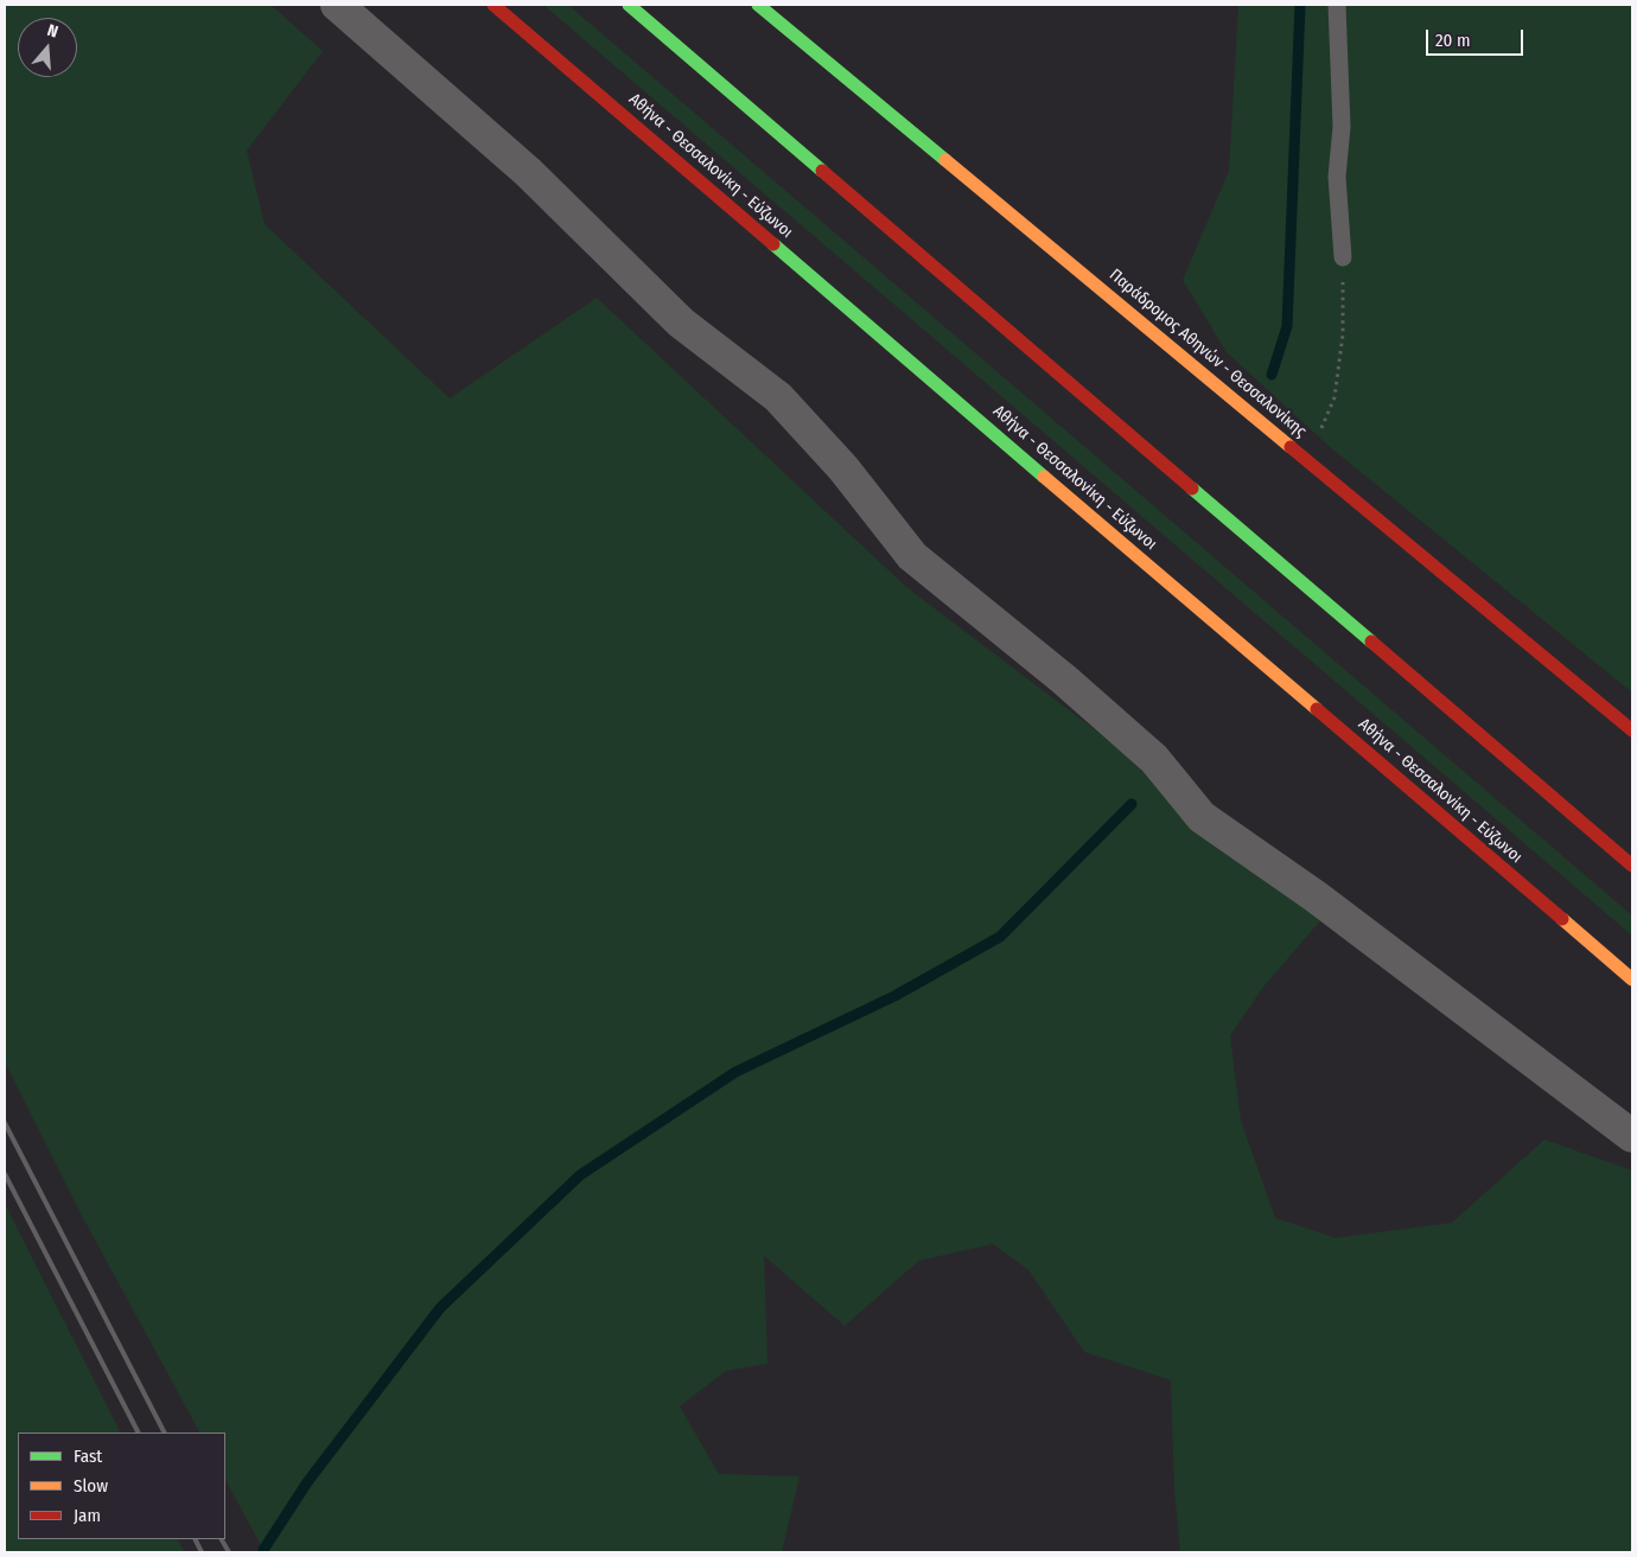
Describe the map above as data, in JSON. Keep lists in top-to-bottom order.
{
  "streets": {
    "main road": ["Αθήνα - Θεσσαλονίκη - Εύζωνοι", "Παράδρομος Αθηνών - Θεσσαλονίκης"]
  },
  "legend": ["Fast", "Slow", "Jam"],
  "scale_bar": "20 m",
  "north": "top"
}
